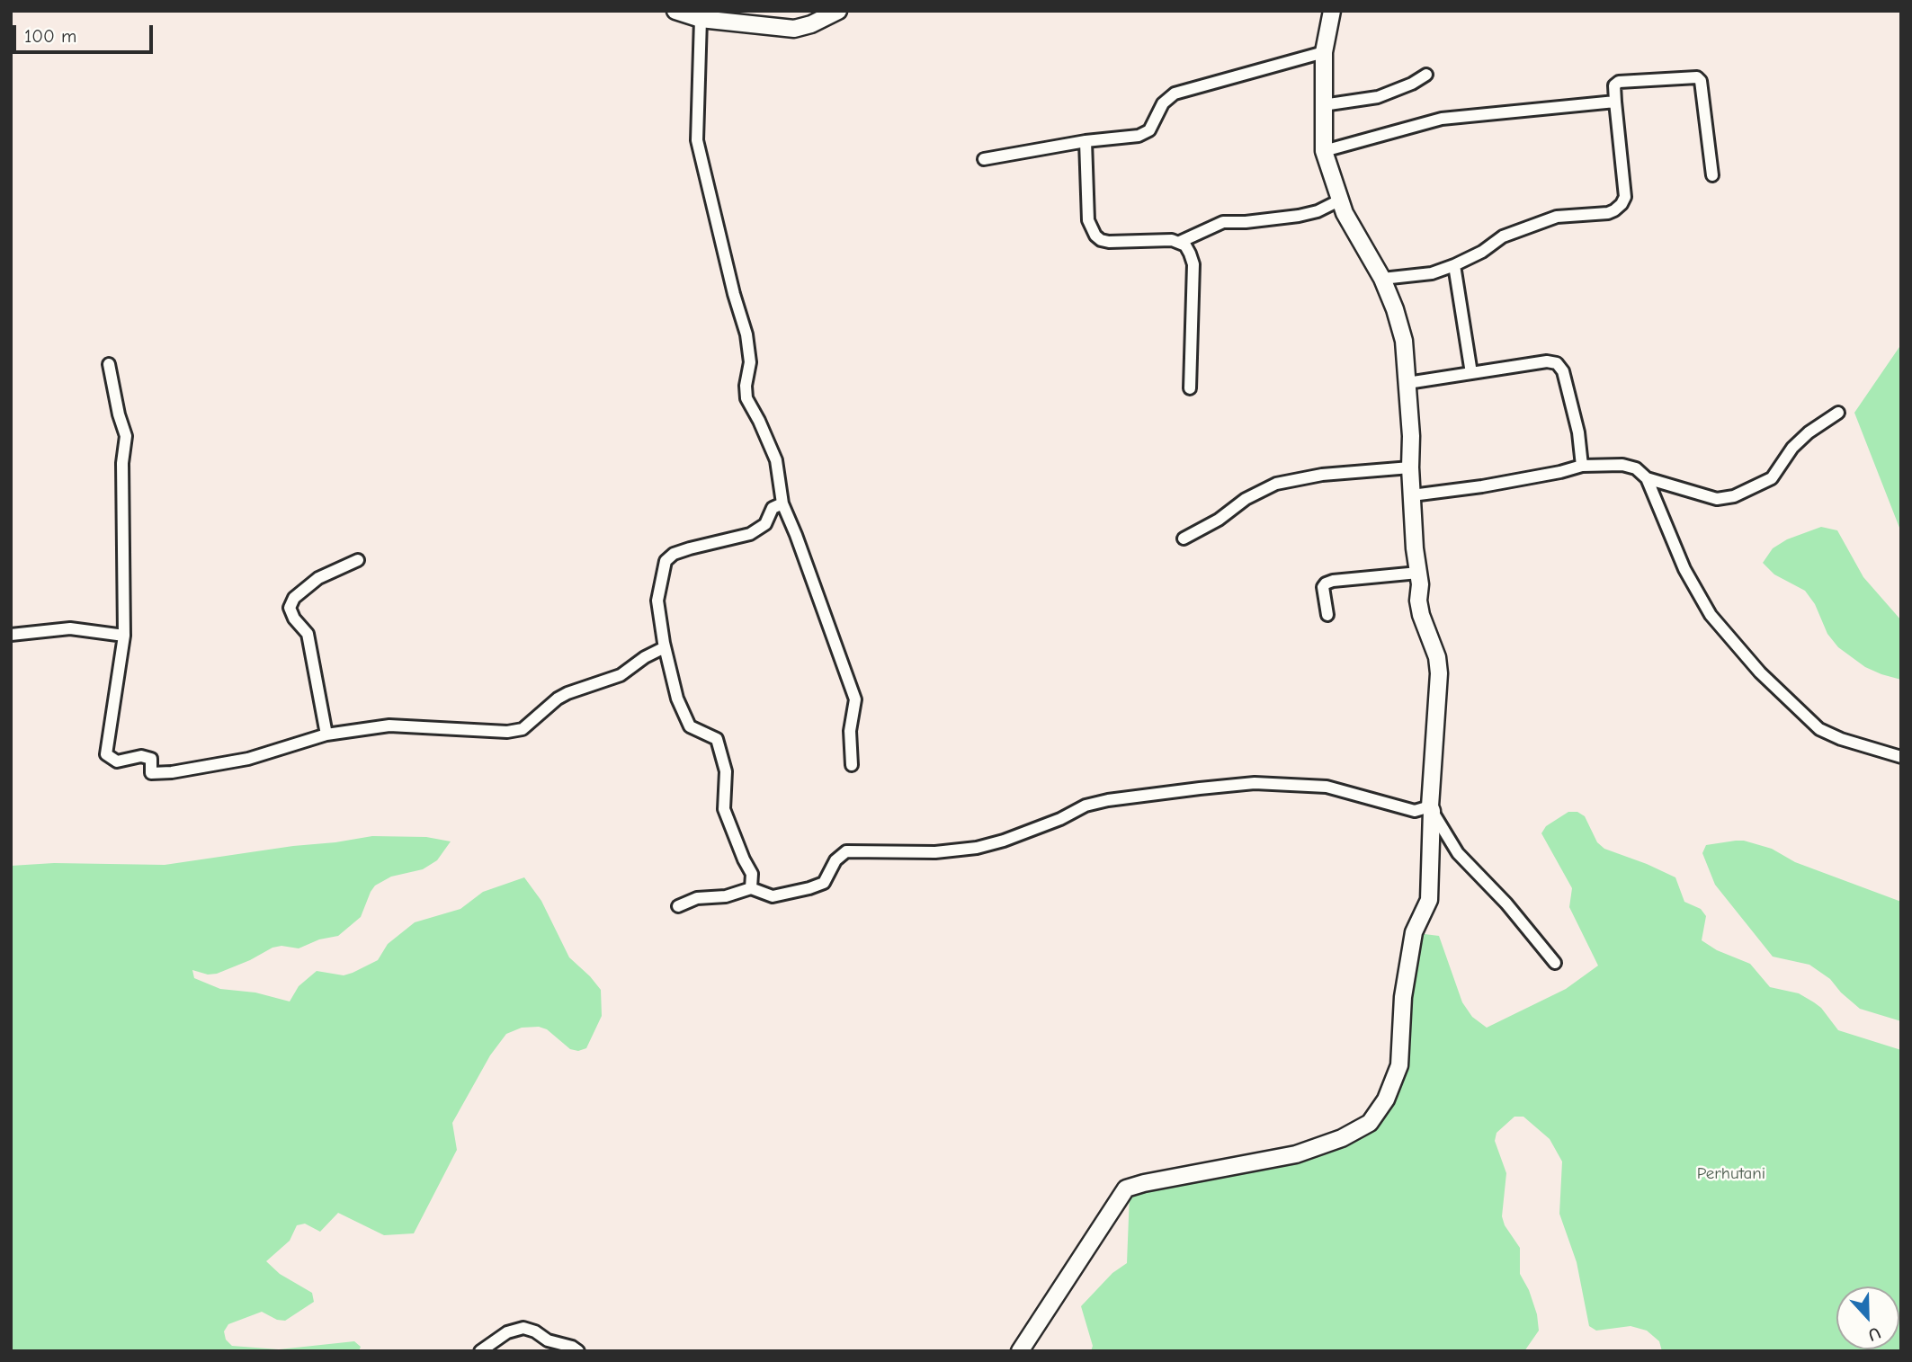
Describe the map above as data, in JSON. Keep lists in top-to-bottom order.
{
  "parks": ["Perhutani"],
  "scale_bar": "100 m",
  "north": "bottom"
}
